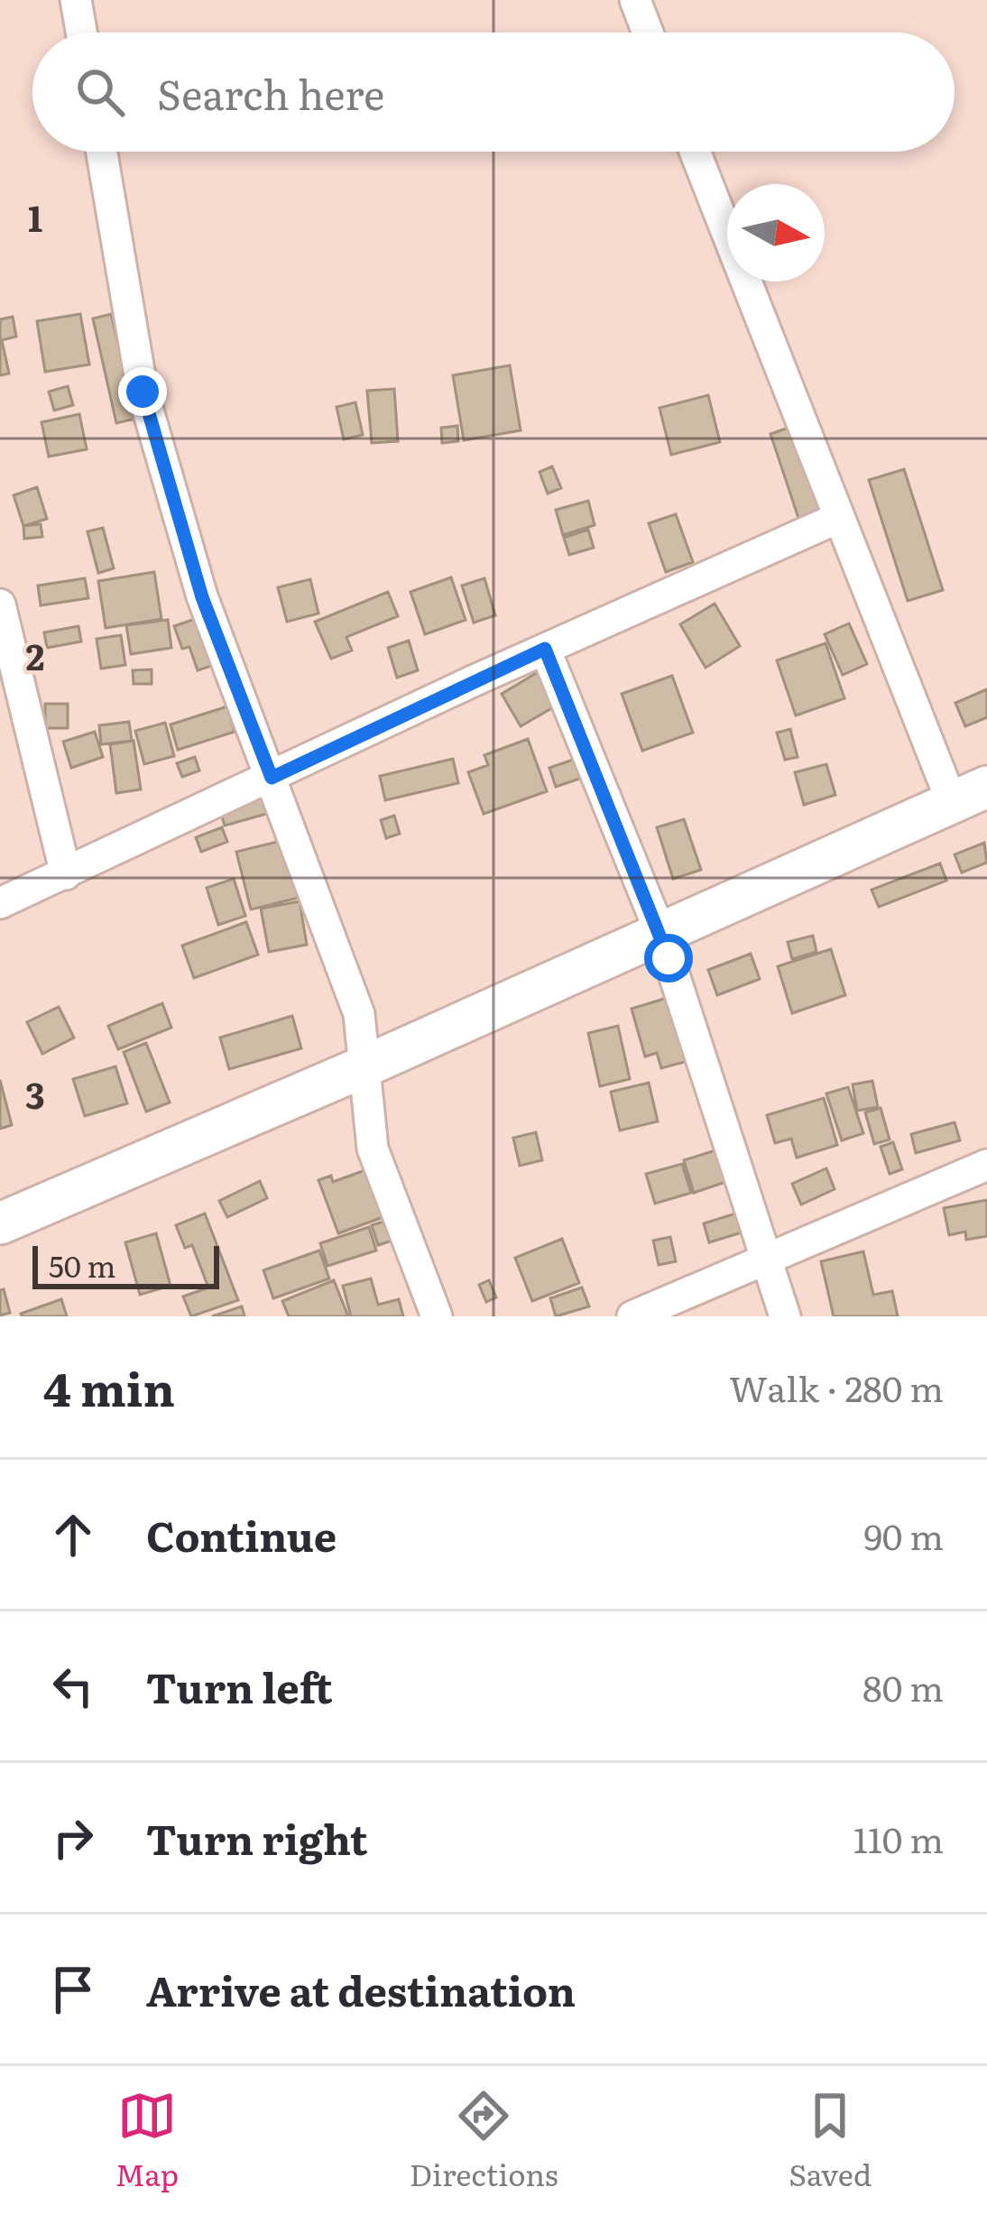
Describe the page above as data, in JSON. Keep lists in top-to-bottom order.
{
  "scale_bar": "50 m",
  "north": "right",
  "page": {
    "search": "Search here",
    "scale": "50 m",
    "heading": ["4 min", "Walk · 280 m"],
    "list": [
      ["Continue", "90 m"],
      ["Turn left", "80 m"],
      ["Turn right", "110 m"],
      "Arrive at destination"
    ],
    "nav": ["Map", "Directions", "Saved"]
  },
  "grid": {
    "rows": ["1", "2", "3"]
  }
}
